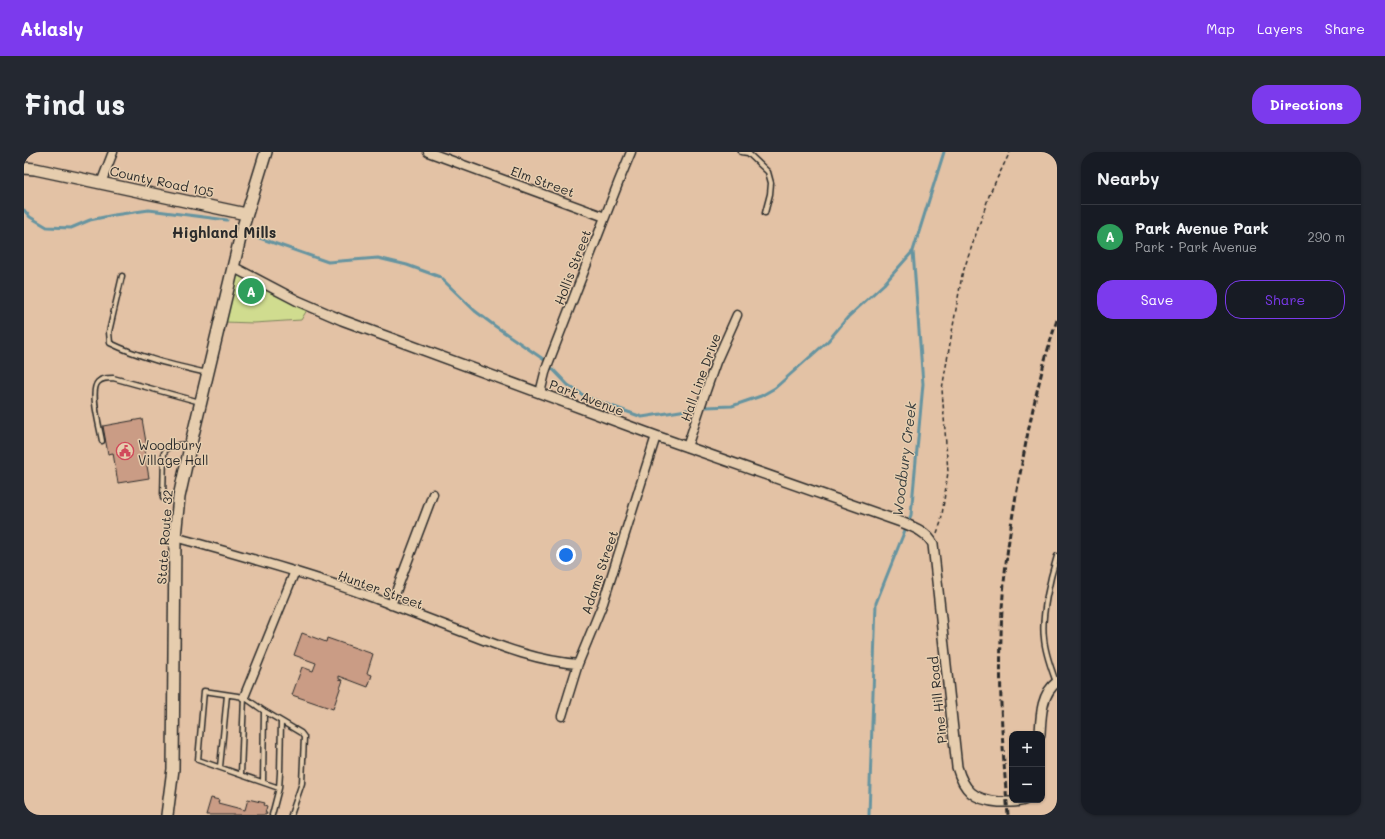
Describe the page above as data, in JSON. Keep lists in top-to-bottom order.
{
  "streets": {
    "main road": ["County Road 105", "State Route 32"],
    "street": [
      "Elm Street",
      "Hollis Street",
      "Hall Line Drive",
      "Park Avenue",
      "Adams Street",
      "Hunter Street",
      "Pine Hill Road"
    ]
  },
  "crossings": [
    ["County Road 105", "State Route 32"],
    ["Elm Street", "Hollis Street"],
    ["Hollis Street", "Park Avenue"],
    ["Hall Line Drive", "Park Avenue"],
    ["Park Avenue", "State Route 32"],
    ["Park Avenue", "Adams Street"],
    ["Park Avenue", "Pine Hill Road"],
    ["State Route 32", "Hunter Street"],
    ["Adams Street", "Hunter Street"]
  ],
  "districts": ["Highland Mills"],
  "water": ["Woodbury Creek"],
  "places": {
    "public building": ["Woodbury Village Hall"]
  },
  "page": {
    "header": "Atlasly",
    "nav": ["Map", "Layers", "Share"],
    "buttons": [
      "Directions",
      ["Save", "Share"]
    ],
    "title": "Find us",
    "heading": "Nearby",
    "list": [
      {
        "mark": "A",
        "name": "Park Avenue Park",
        "note": "Park · Park Avenue",
        "value": "290 m"
      }
    ],
    "pins": "A",
    "map_buttons": ["+", "−"]
  }
}
